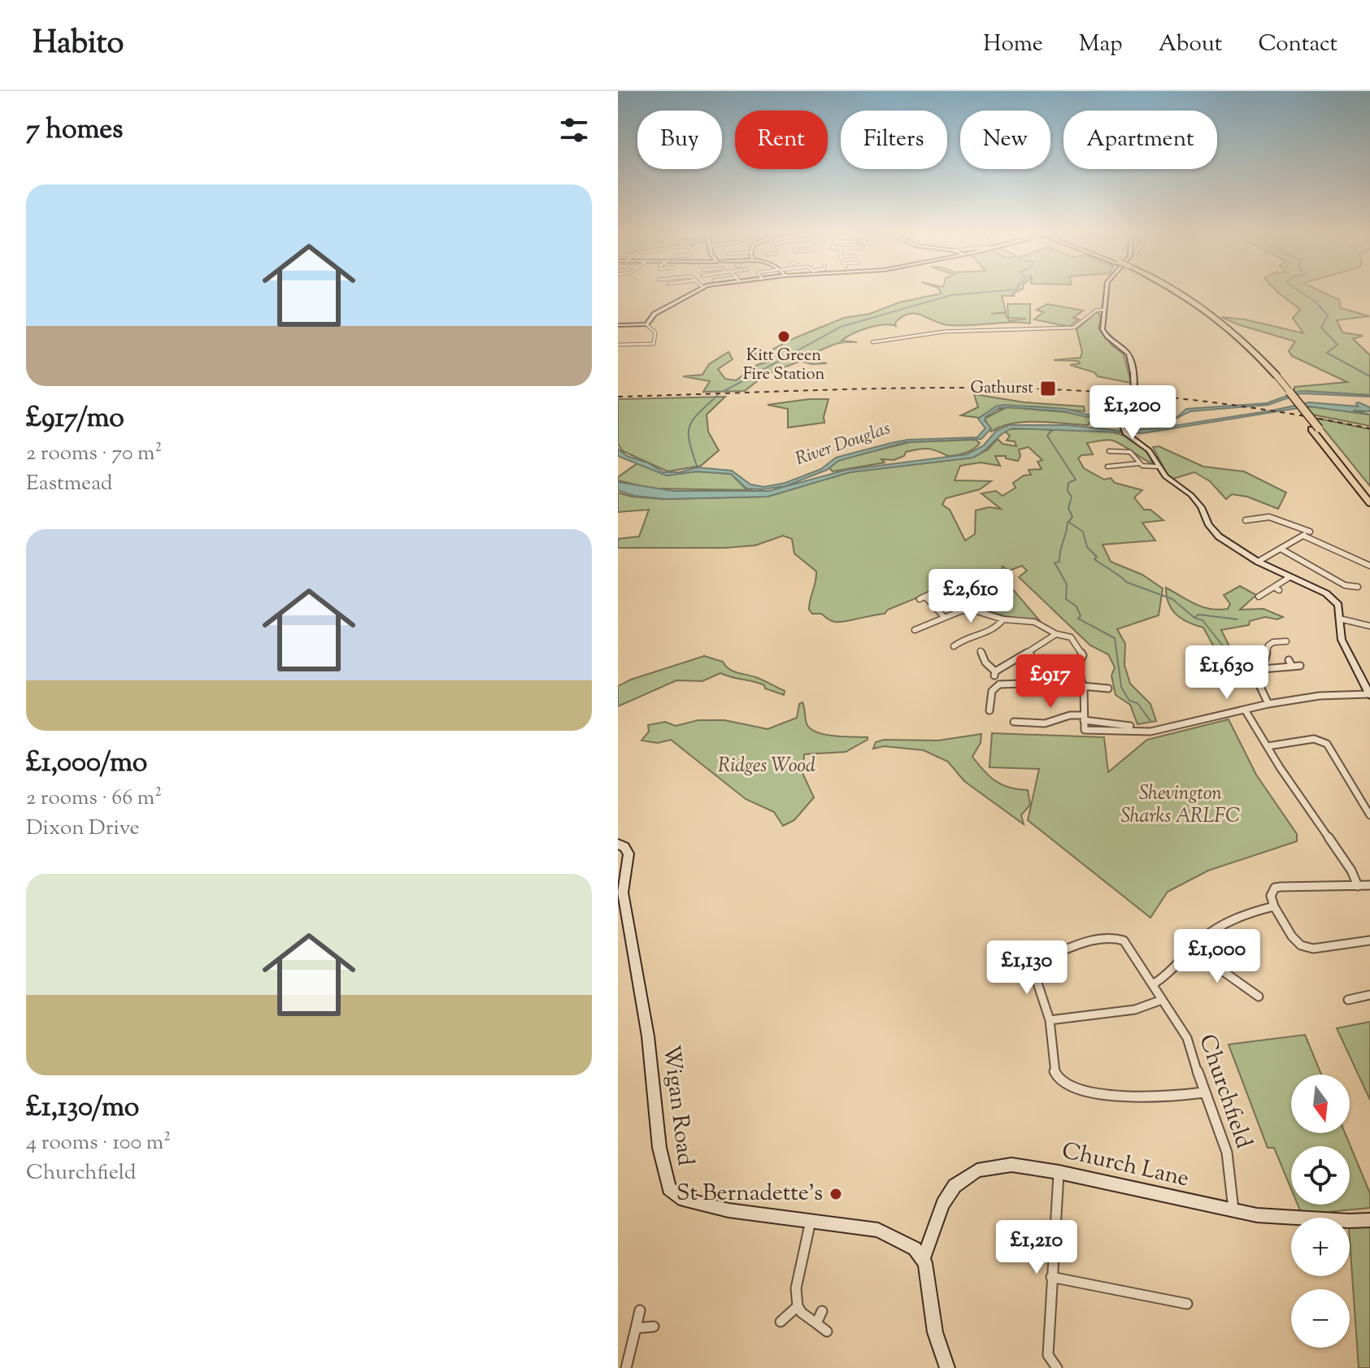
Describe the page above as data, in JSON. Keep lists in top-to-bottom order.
{
  "streets": {
    "street": ["Churchfield", "Wigan Road", "Church Lane"]
  },
  "crossings": [
    ["Churchfield", "Church Lane"],
    ["Wigan Road", "Church Lane"]
  ],
  "water": ["River Douglas"],
  "parks": ["Ridges Wood", "Shevington Sharks ARLFC"],
  "places": {
    "other": ["Kitt Green Fire Station", "St Bernadette's"],
    "transit": ["Gathurst"]
  },
  "north": "bottom",
  "page": {
    "header": "Habito",
    "nav": [
      "Home",
      "Map",
      "About",
      "Contact"
    ],
    "heading": "7 homes",
    "chip": [
      "Buy",
      "Rent",
      "Filters",
      "New",
      "Apartment"
    ],
    "list": [
      {
        "name": "£917/mo",
        "note": "2 rooms · 70 m² · Eastmead"
      },
      {
        "name": "£1,000/mo",
        "note": "2 rooms · 66 m² · Dixon Drive"
      },
      {
        "name": "£1,130/mo",
        "note": "4 rooms · 100 m² · Churchfield"
      }
    ],
    "price": [
      "£1,200",
      "£2,610",
      "£1,630",
      "£917",
      "£1,000",
      "£1,130",
      "£1,210"
    ],
    "map_buttons": ["+", "−"]
  }
}
